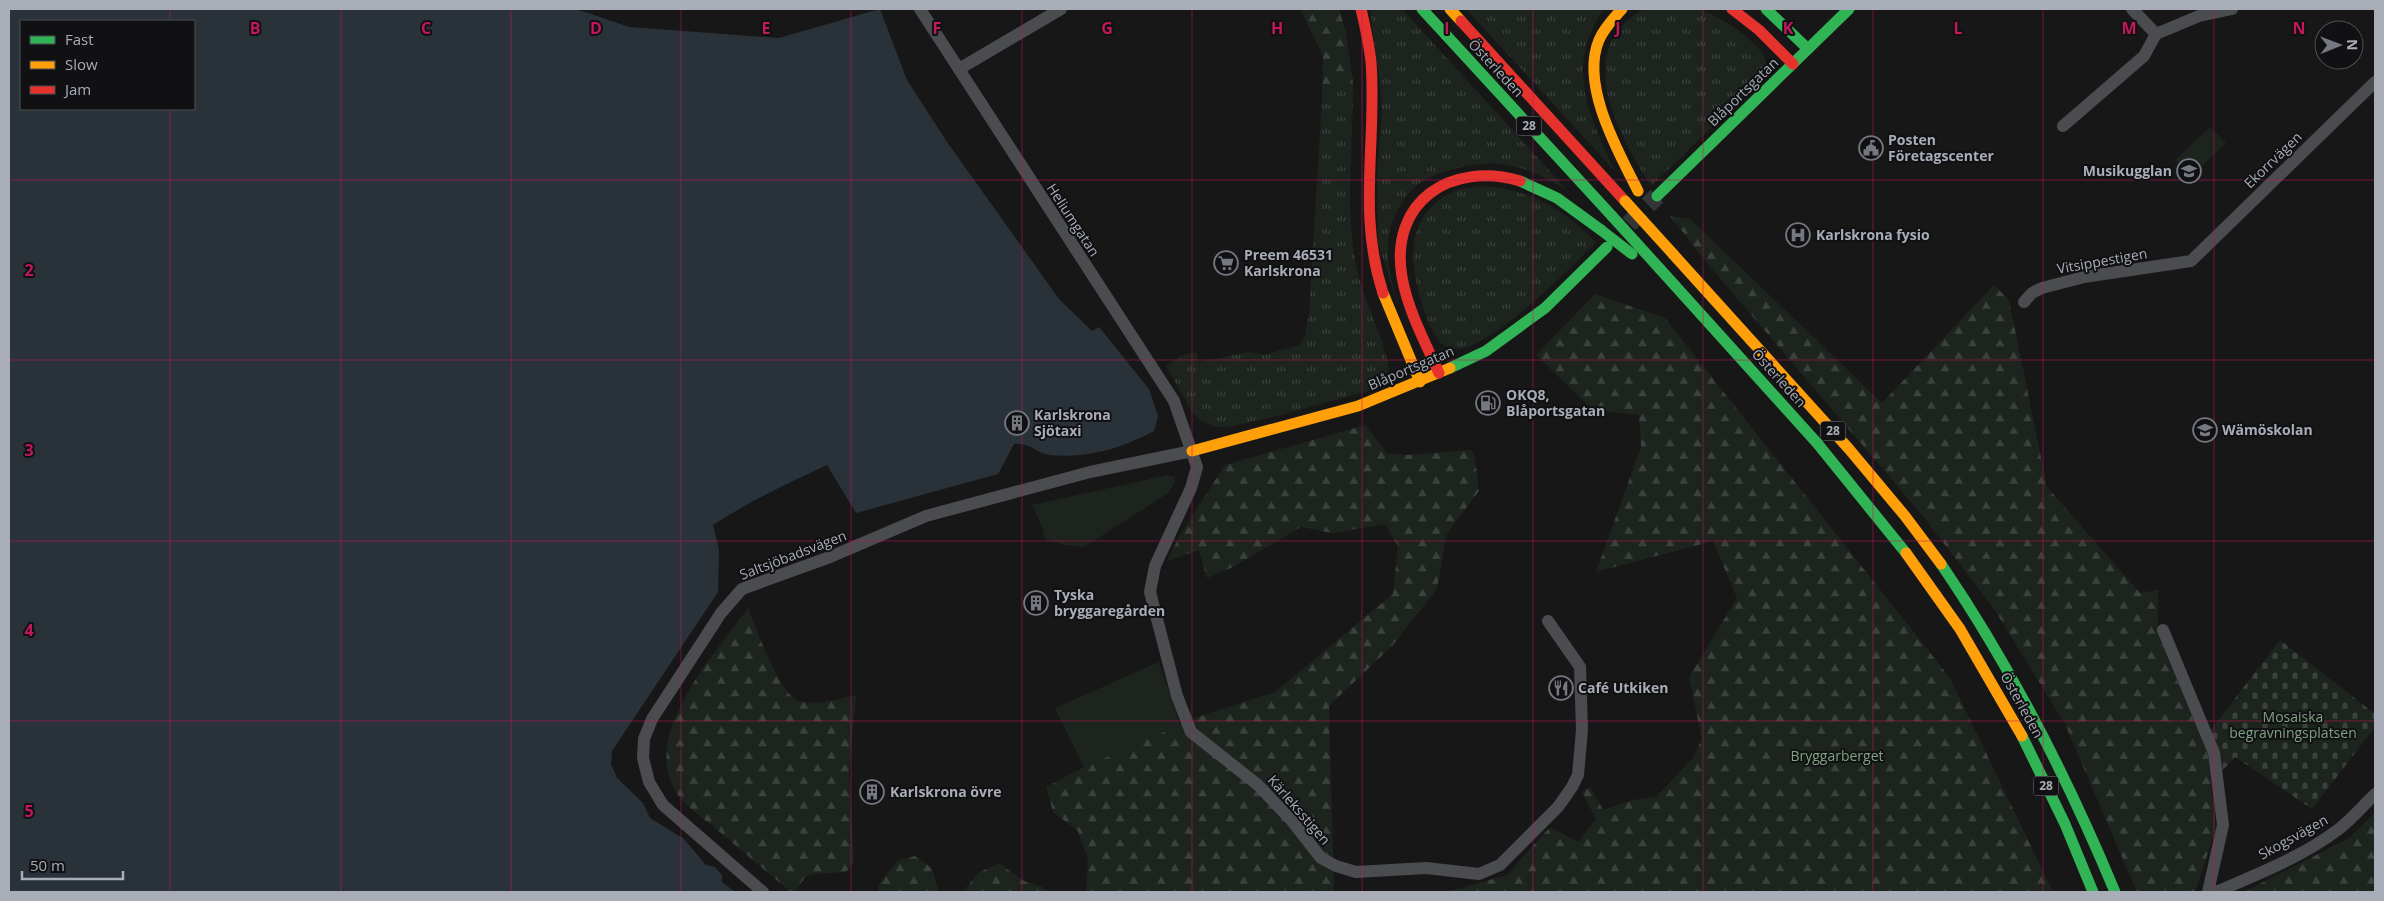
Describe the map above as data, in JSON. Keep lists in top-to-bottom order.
{
  "streets": {
    "main road": ["Österleden", "Blåportsgatan", "28"],
    "street": [
      "Ekorrvägen",
      "Heliumgatan",
      "Vitsippestigen",
      "Saltsjöbadsvägen",
      "Kärleksstigen",
      "Skogsvägen"
    ]
  },
  "crossings": [
    ["Blåportsgatan", "Heliumgatan"],
    ["Blåportsgatan", "Saltsjöbadsvägen"],
    ["Blåportsgatan", "Kärleksstigen"],
    ["Ekorrvägen", "Vitsippestigen"],
    ["Heliumgatan", "Saltsjöbadsvägen"],
    ["Heliumgatan", "Kärleksstigen"],
    ["Saltsjöbadsvägen", "Kärleksstigen"]
  ],
  "parks": ["Mosaiska begravningsplatsen", "Bryggarberget"],
  "places": {
    "public building": ["Posten Företagscenter"],
    "school or university": ["Musikugglan", "Wämöskolan"],
    "hospital": ["Karlskrona fysio"],
    "supermarket": ["Preem 46531 Karlskrona"],
    "fuel station": ["OKQ8, Blåportsgatan"],
    "building": ["Karlskrona Sjötaxi", "Tyska bryggaregården", "Karlskrona övre"],
    "restaurant": ["Café Utkiken"]
  },
  "legend": ["Fast", "Slow", "Jam"],
  "scale_bar": "50 m",
  "north": "right",
  "grid": {
    "columns": [
      "B",
      "C",
      "D",
      "E",
      "F",
      "G",
      "H",
      "I",
      "J",
      "K",
      "L",
      "M",
      "N"
    ],
    "rows": [
      "2",
      "3",
      "4",
      "5"
    ]
  }
}
